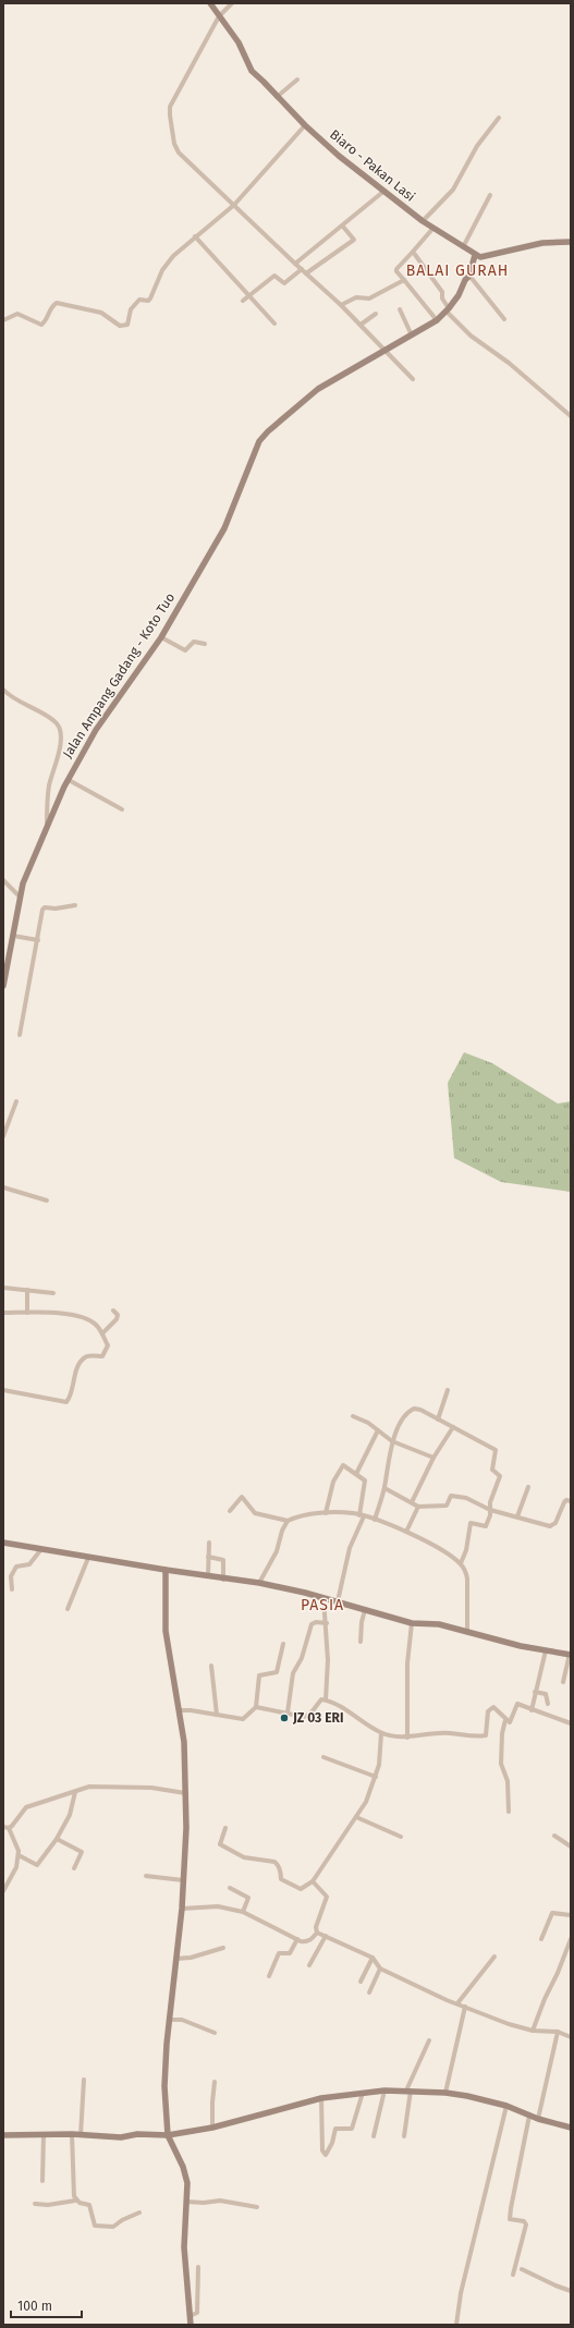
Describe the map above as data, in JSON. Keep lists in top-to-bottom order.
{
  "streets": {
    "street": ["Biaro - Pakan Lasi", "Jalan Ampang Gadang - Koto Tuo"]
  },
  "crossings": [
    ["Biaro - Pakan Lasi", "Jalan Ampang Gadang - Koto Tuo"]
  ],
  "districts": ["BALAI GURAH", "PASIA"],
  "places": ["JZ 03 ERI"],
  "scale_bar": "100 m"
}
